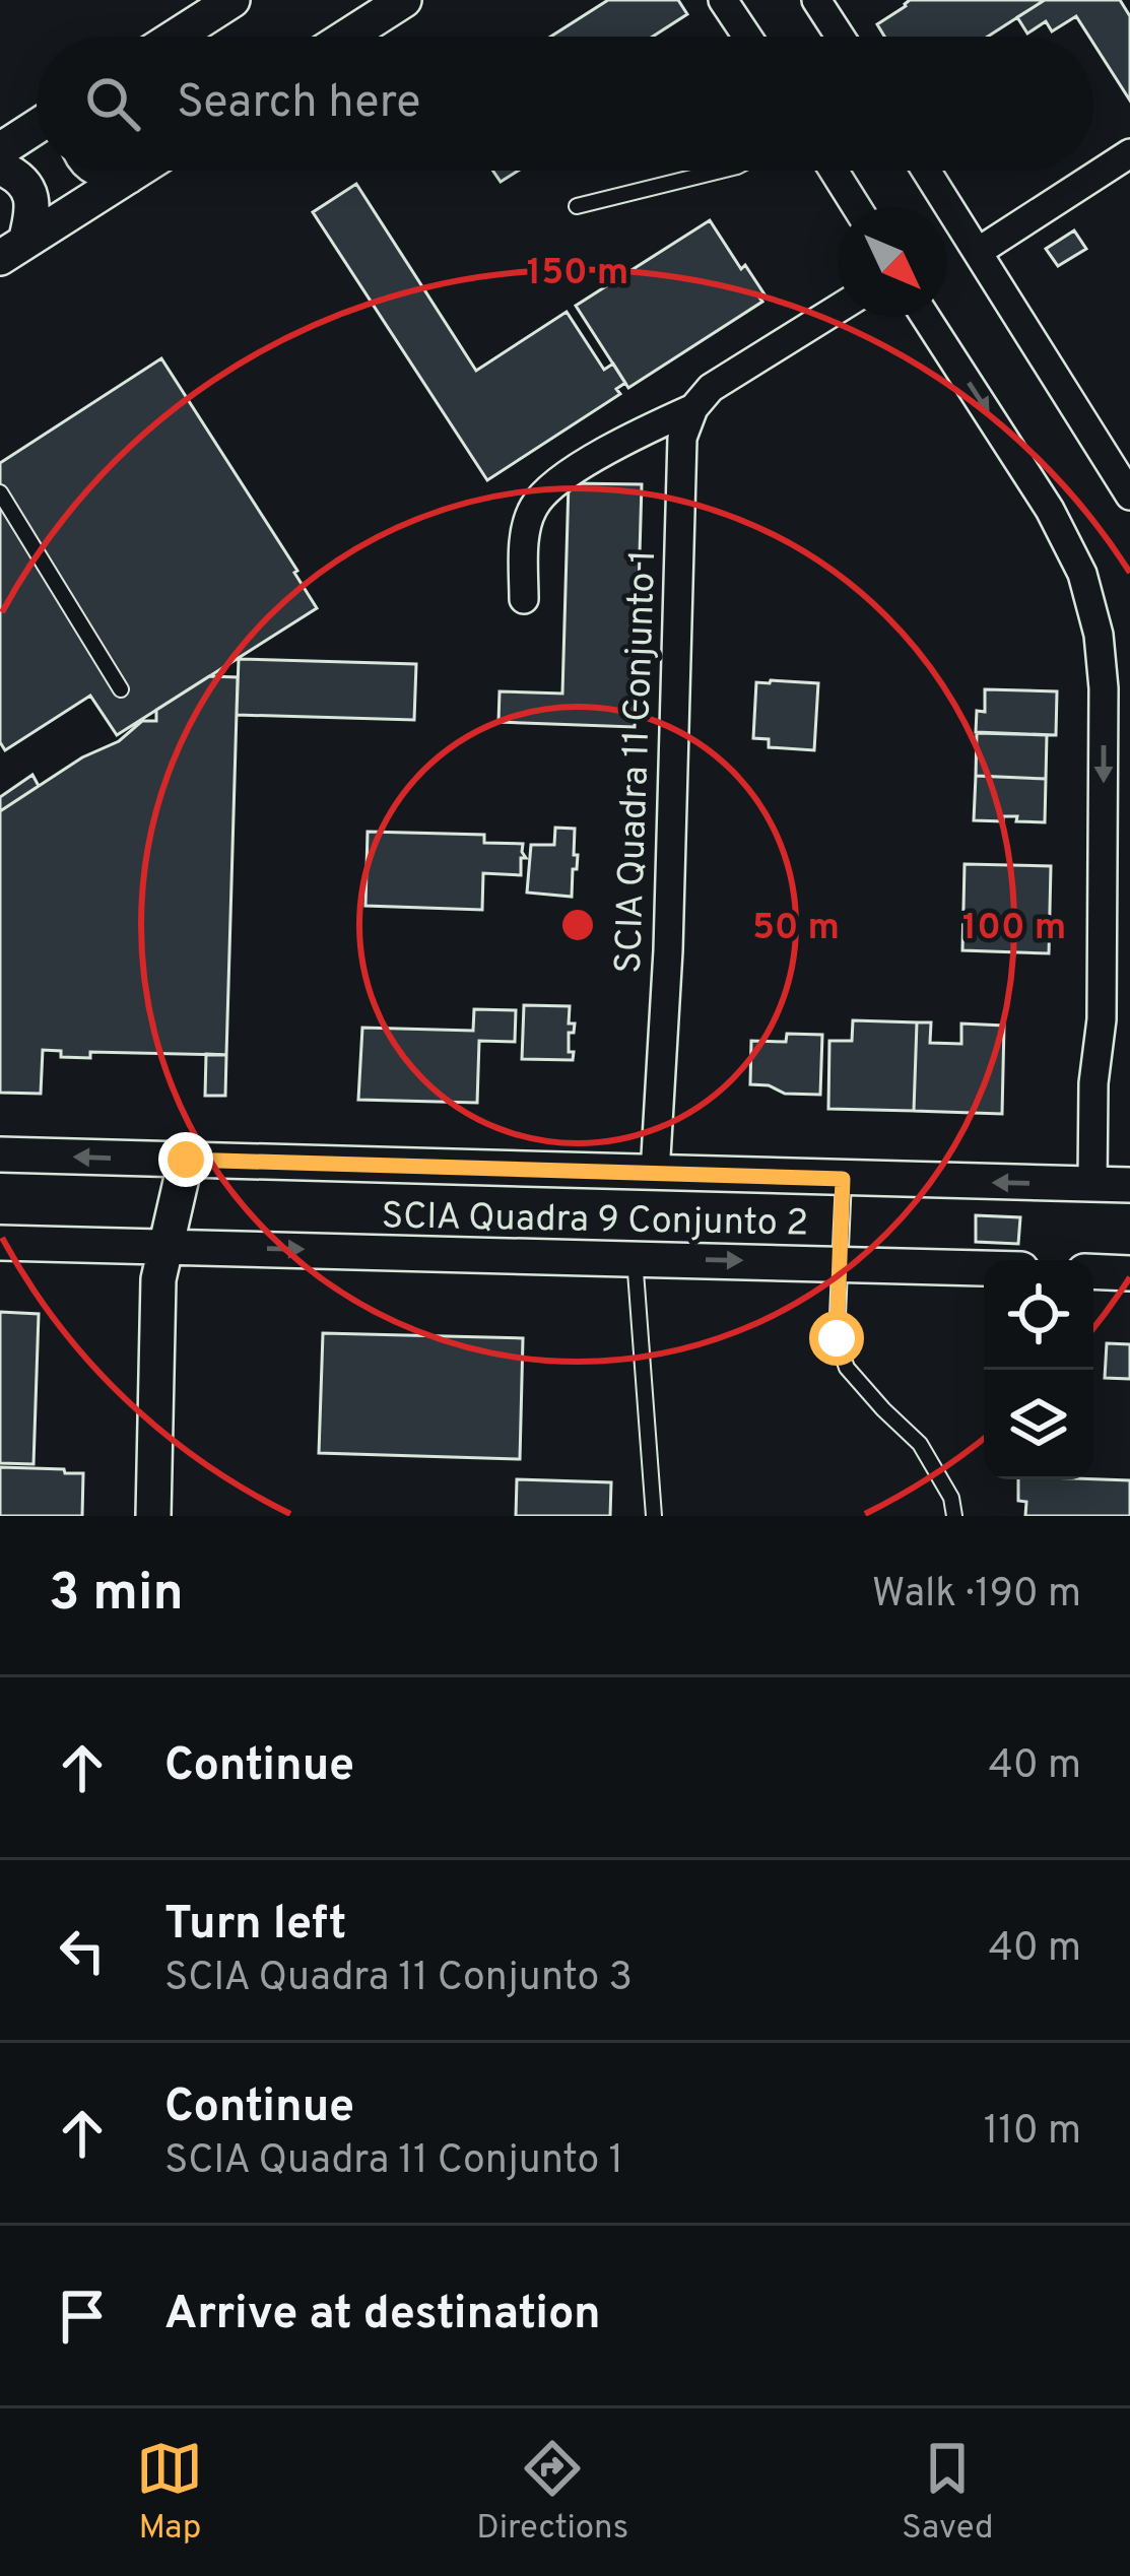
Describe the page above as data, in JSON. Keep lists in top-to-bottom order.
{
  "streets": {
    "street": ["SCIA Quadra 11 Conjunto 1", "SCIA Quadra 9 Conjunto 2"]
  },
  "north": "bottom right",
  "page": {
    "search": "Search here",
    "heading": ["3 min", "Walk · 190 m"],
    "list": [
      ["Continue", "40 m"],
      ["Turn left", "SCIA Quadra 11 Conjunto 3", "40 m"],
      ["Continue", "SCIA Quadra 11 Conjunto 1", "110 m"],
      "Arrive at destination"
    ],
    "nav": ["Map", "Directions", "Saved"]
  },
  "rings": ["150 m", "50 m", "100 m"]
}
